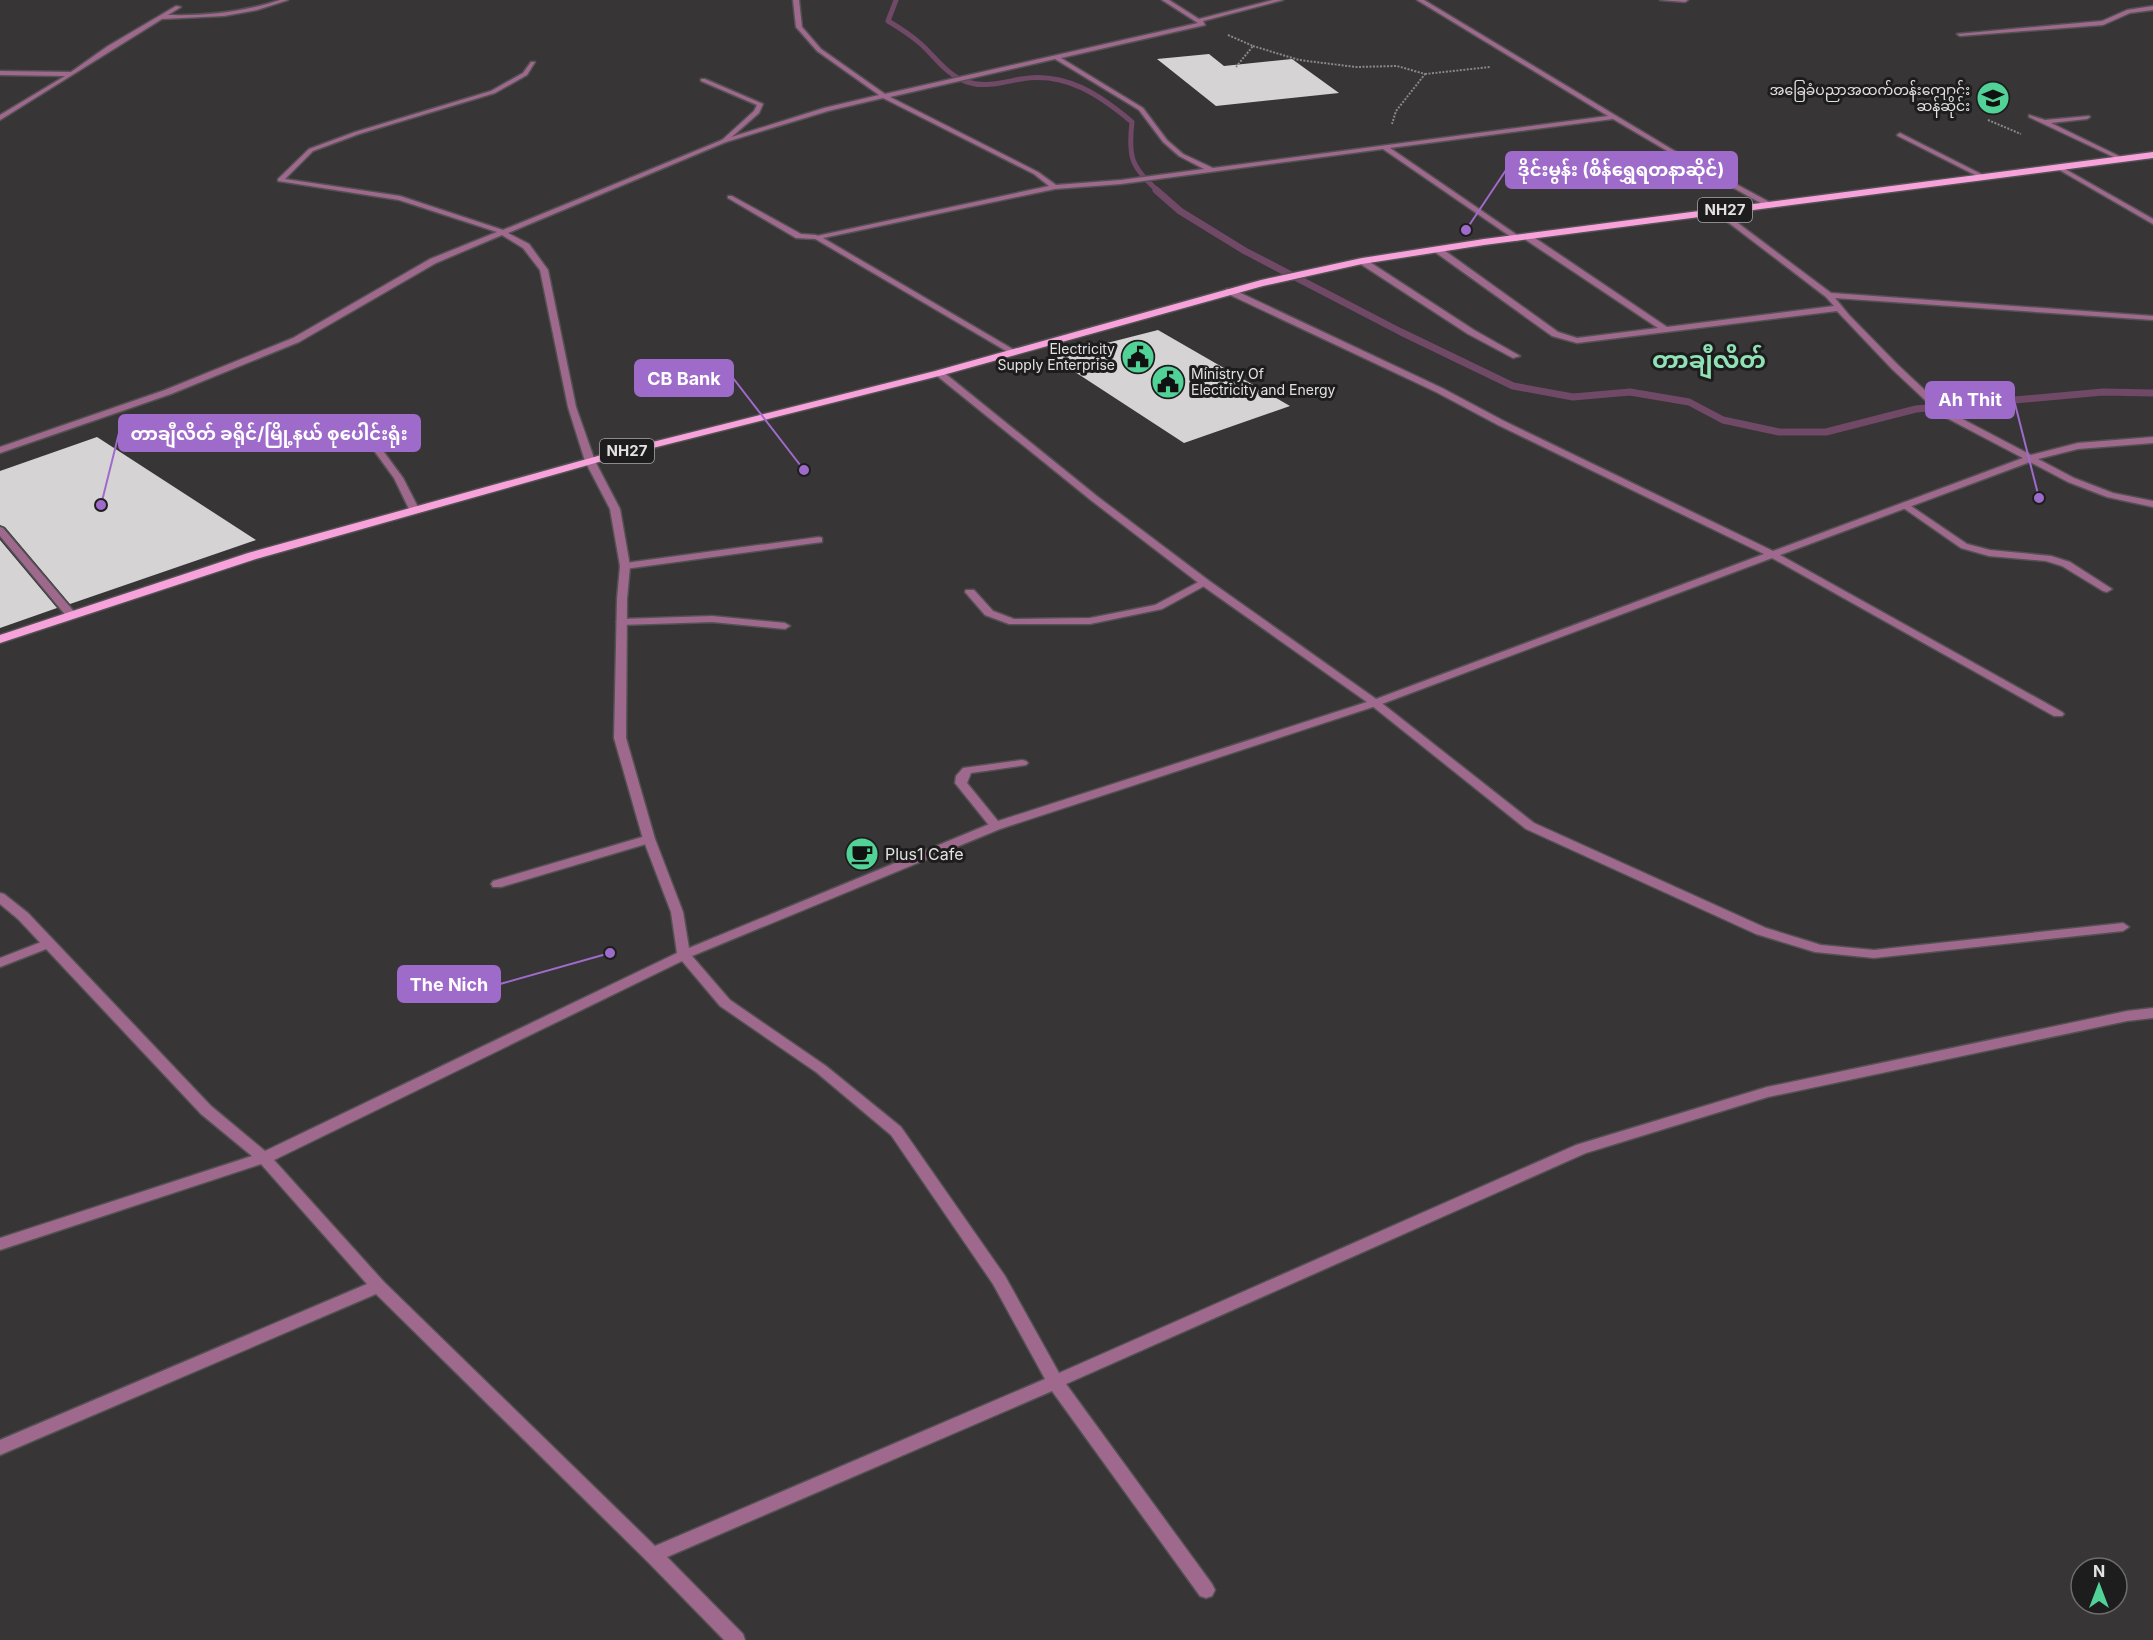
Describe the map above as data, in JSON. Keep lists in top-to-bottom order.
{
  "streets": {
    "main road": ["NH27"]
  },
  "districts": ["တာချီလိတ်"],
  "places": {
    "school or university": ["အခြေခံပညာအထက်တန်းကျောင်း ဆန်ဆိုင်း"],
    "other": [
      "ဒိုင်းမွန်း (စိန်ရွှေရတနာဆိုင်)",
      "CB Bank",
      "Ah Thit",
      "တာချီလိတ် ခရိုင်/မြို့နယ် စုပေါင်းရုံး",
      "The Nich"
    ],
    "public building": ["Electricity Supply Enterprise", "Ministry Of Electricity and Energy"],
    "cafe": ["Plus1 Cafe"]
  },
  "north": "top"
}
